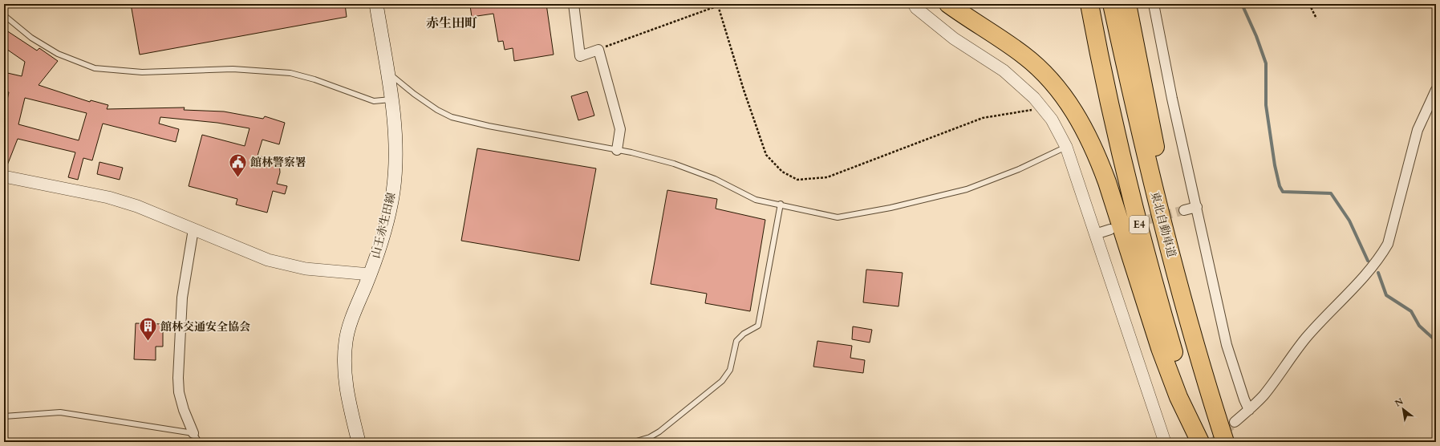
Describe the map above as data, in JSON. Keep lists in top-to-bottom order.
{
  "streets": {
    "highway": ["E4", "東北自動車道"],
    "main road": ["山王赤生田線"]
  },
  "districts": ["赤生田町"],
  "places": {
    "public building": ["館林警察署"],
    "building": ["館林交通安全協会"]
  },
  "north": "top left"
}
